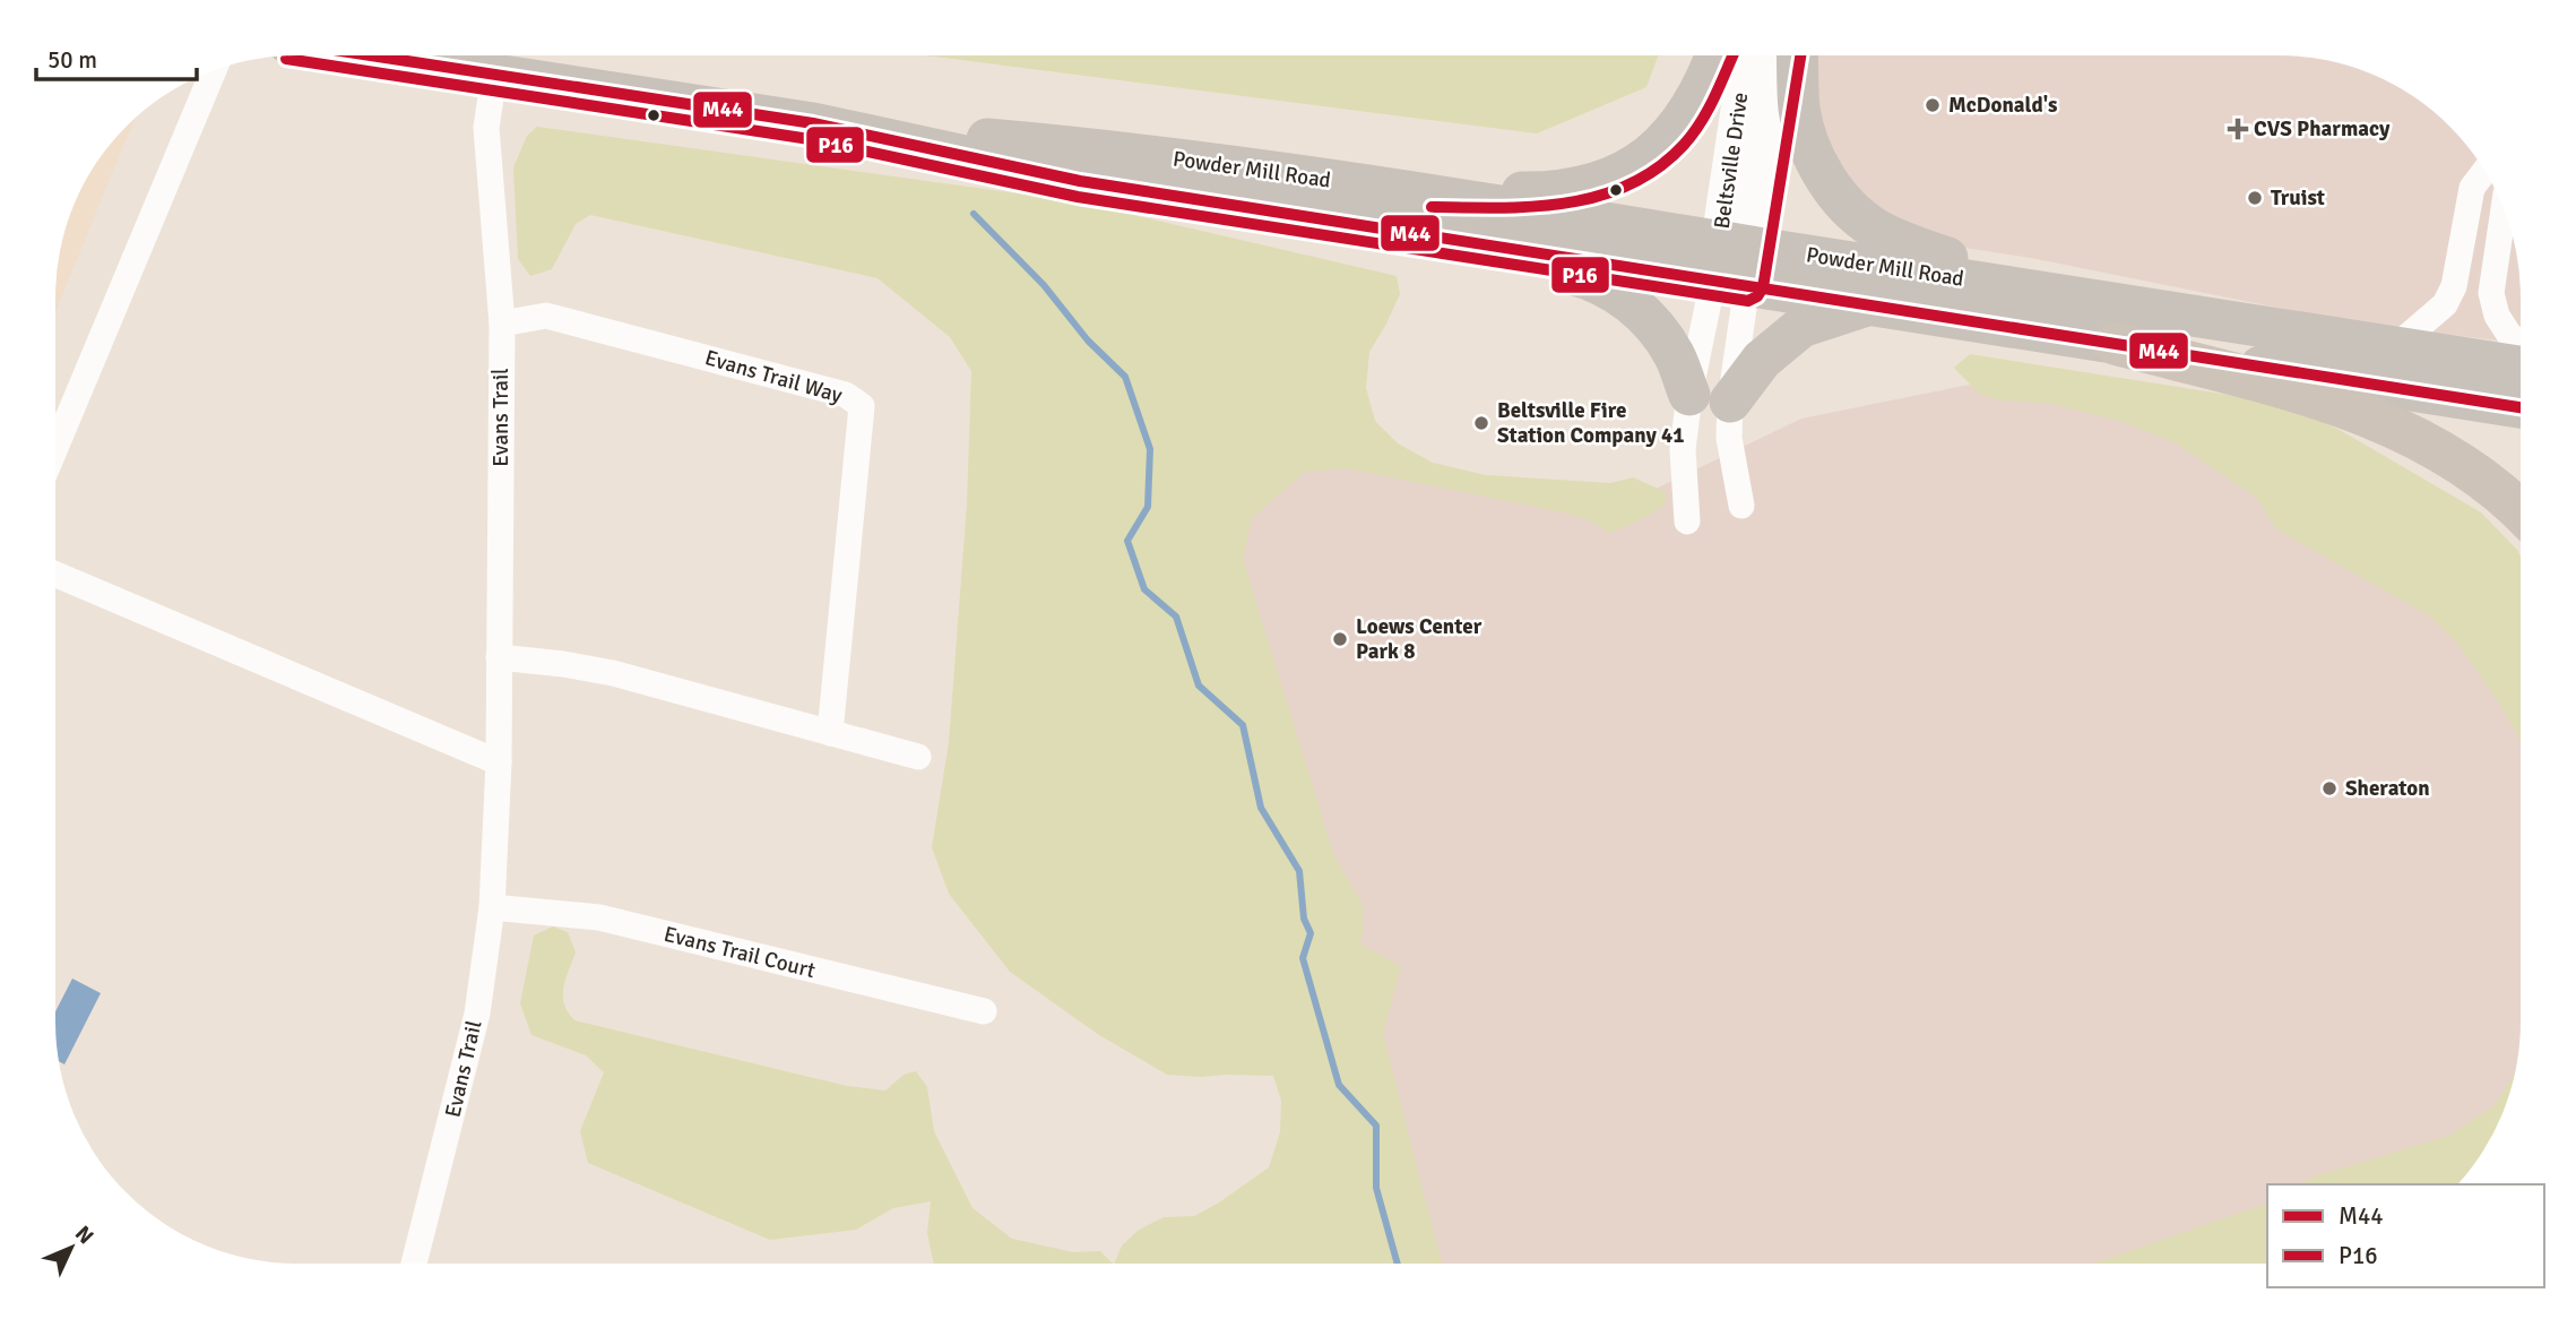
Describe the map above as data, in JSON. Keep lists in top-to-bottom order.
{
  "streets": {
    "main road": ["Powder Mill Road"],
    "street": [
      "Beltsville Drive",
      "Evans Trail Way",
      "Evans Trail",
      "Evans Trail Court"
    ]
  },
  "crossings": [
    ["Beltsville Drive", "Powder Mill Road"],
    ["Powder Mill Road", "Evans Trail"],
    ["Evans Trail Way", "Evans Trail"],
    ["Evans Trail", "Evans Trail Court"]
  ],
  "places": {
    "other": [
      "McDonald's",
      "Truist",
      "Beltsville Fire Station Company 41",
      "Loews Center Park 8",
      "Sheraton"
    ],
    "health": ["CVS Pharmacy"]
  },
  "lines": ["transit line M44", "transit line P16"],
  "legend": ["M44", "P16"],
  "scale_bar": "50 m",
  "north": "top right"
}
